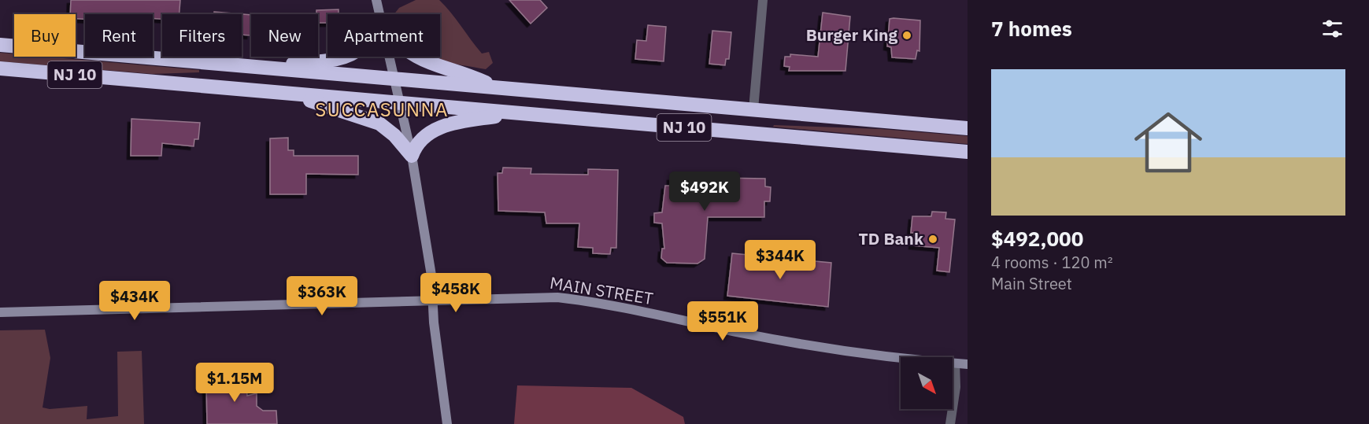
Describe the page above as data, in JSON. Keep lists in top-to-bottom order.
{
  "streets": {
    "highway": ["NJ 10"],
    "street": ["MAIN STREET"]
  },
  "districts": ["SUCCASUNNA"],
  "places": ["Burger King", "TD Bank"],
  "north": "bottom right",
  "page": {
    "heading": "7 homes",
    "chip": [
      "Buy",
      "Rent",
      "Filters",
      "New",
      "Apartment"
    ],
    "list": [
      {
        "name": "$492,000",
        "note": "4 rooms · 120 m² · Main Street"
      }
    ],
    "price": [
      "$492K",
      "$344K",
      "$458K",
      "$363K",
      "$434K",
      "$551K",
      "$1.15M"
    ]
  }
}
